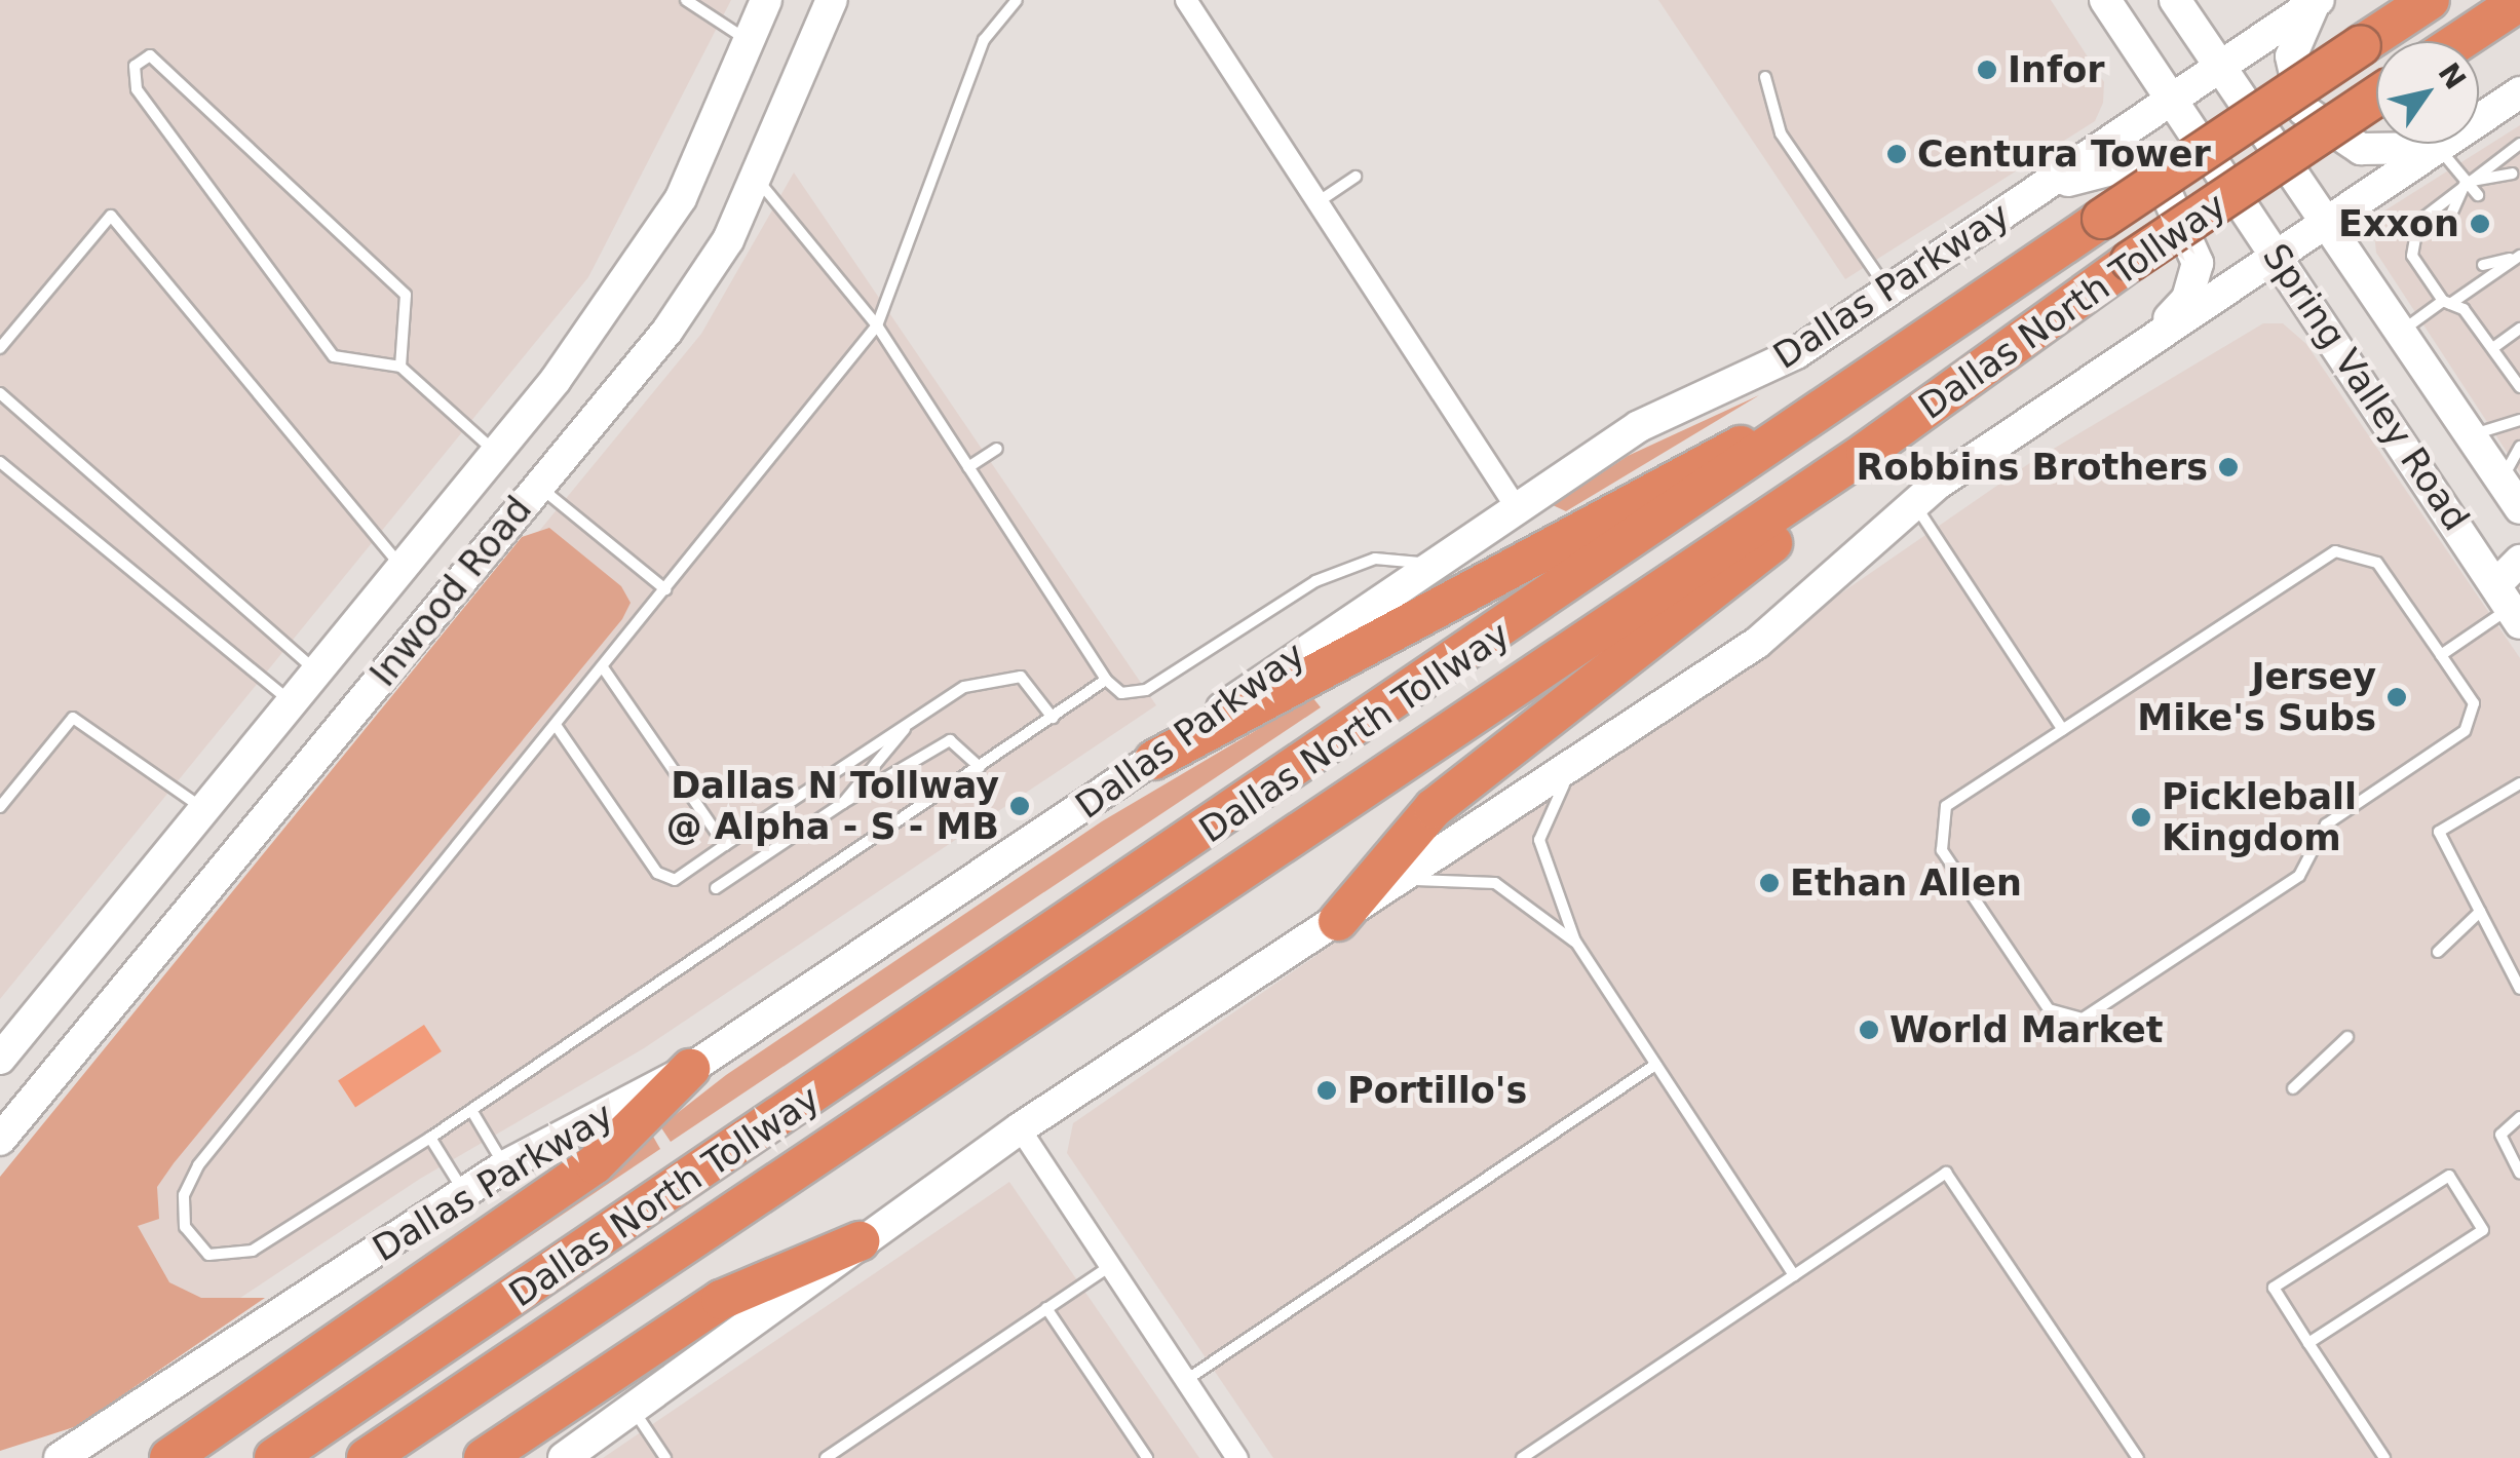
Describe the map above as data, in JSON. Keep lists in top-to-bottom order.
{
  "streets": {
    "highway": ["Dallas North Tollway"],
    "main road": ["Dallas Parkway", "Spring Valley Road", "Inwood Road"]
  },
  "crossings": [
    ["Dallas Parkway", "Spring Valley Road"]
  ],
  "places": [
    "Infor",
    "Centura Tower",
    "Exxon",
    "Robbins Brothers",
    "Jersey Mike's Subs",
    "Dallas N Tollway @ Alpha - S - MB",
    "Pickleball Kingdom",
    "Ethan Allen",
    "World Market",
    "Portillo's"
  ],
  "north": "top right"
}
